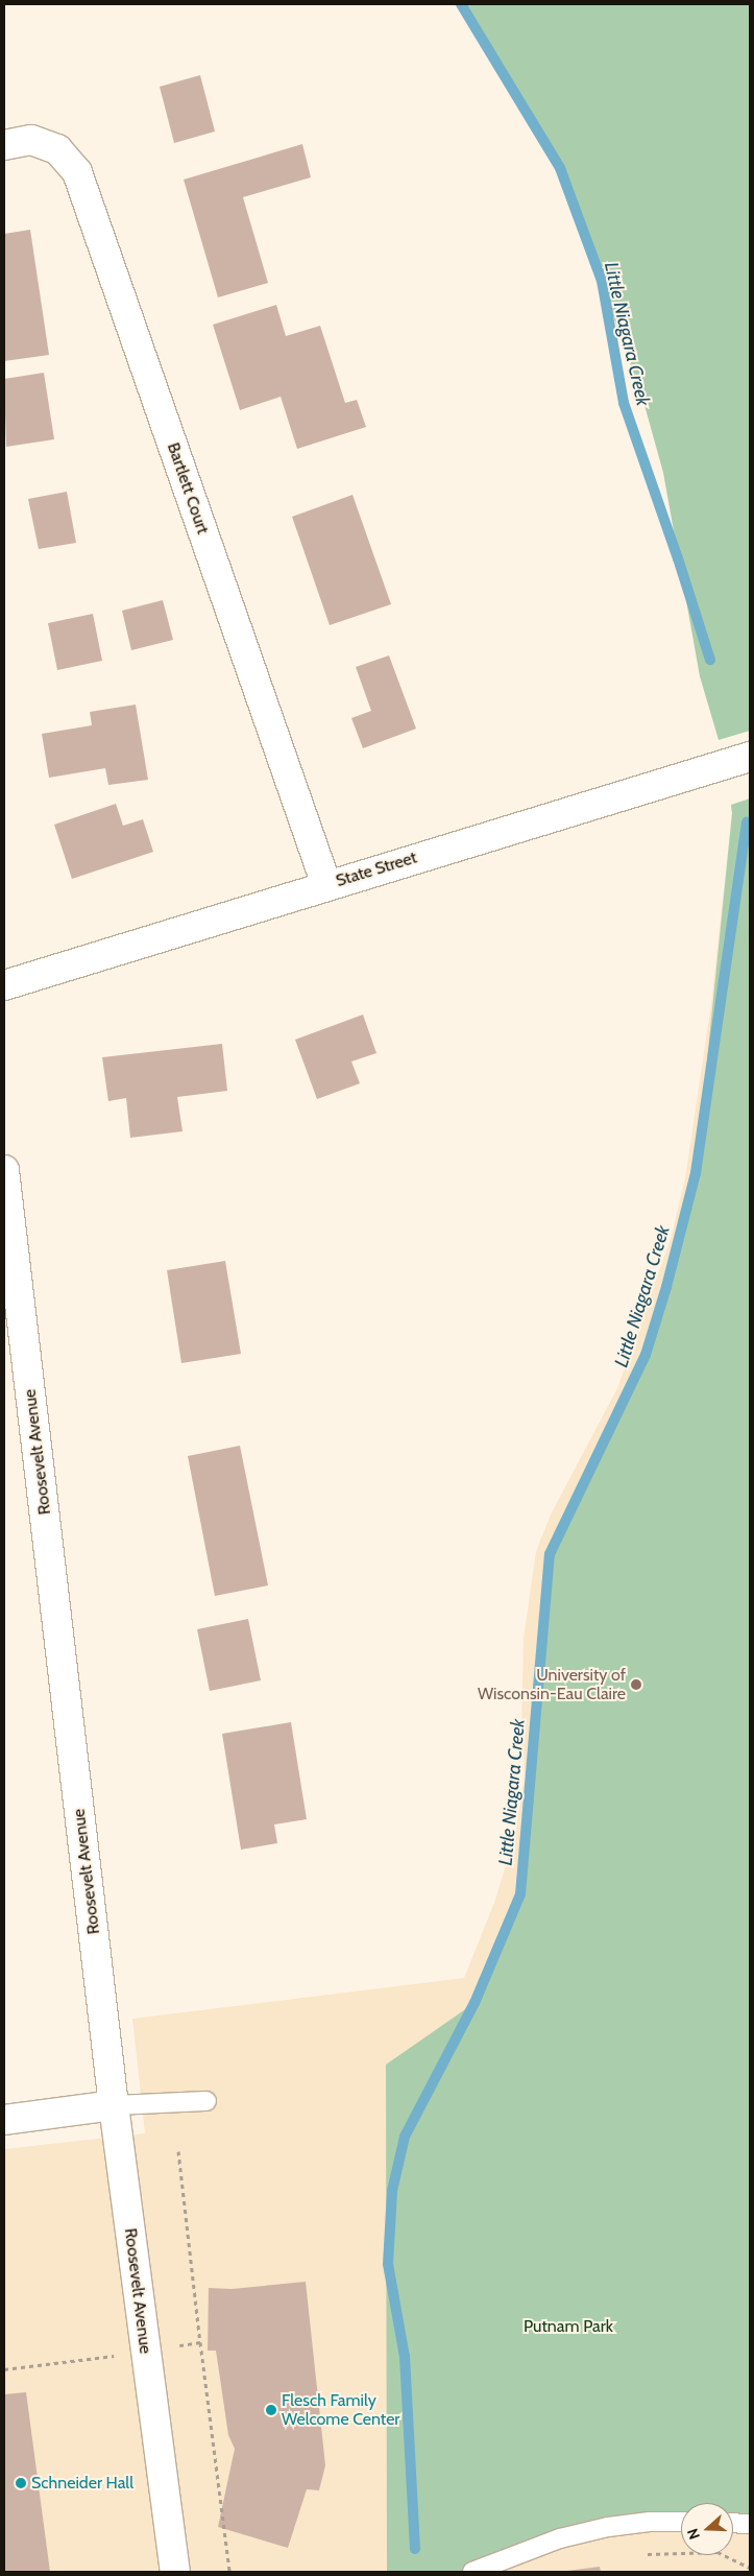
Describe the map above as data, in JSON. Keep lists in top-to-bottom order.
{
  "streets": {
    "street": ["Bartlett Court", "State Street", "Roosevelt Avenue"]
  },
  "crossings": [
    ["Bartlett Court", "State Street"]
  ],
  "water": ["Little Niagara Creek"],
  "parks": ["Putnam Park"],
  "places": ["University of Wisconsin-Eau Claire", "Flesch Family Welcome Center", "Schneider Hall"],
  "north": "left"
}
